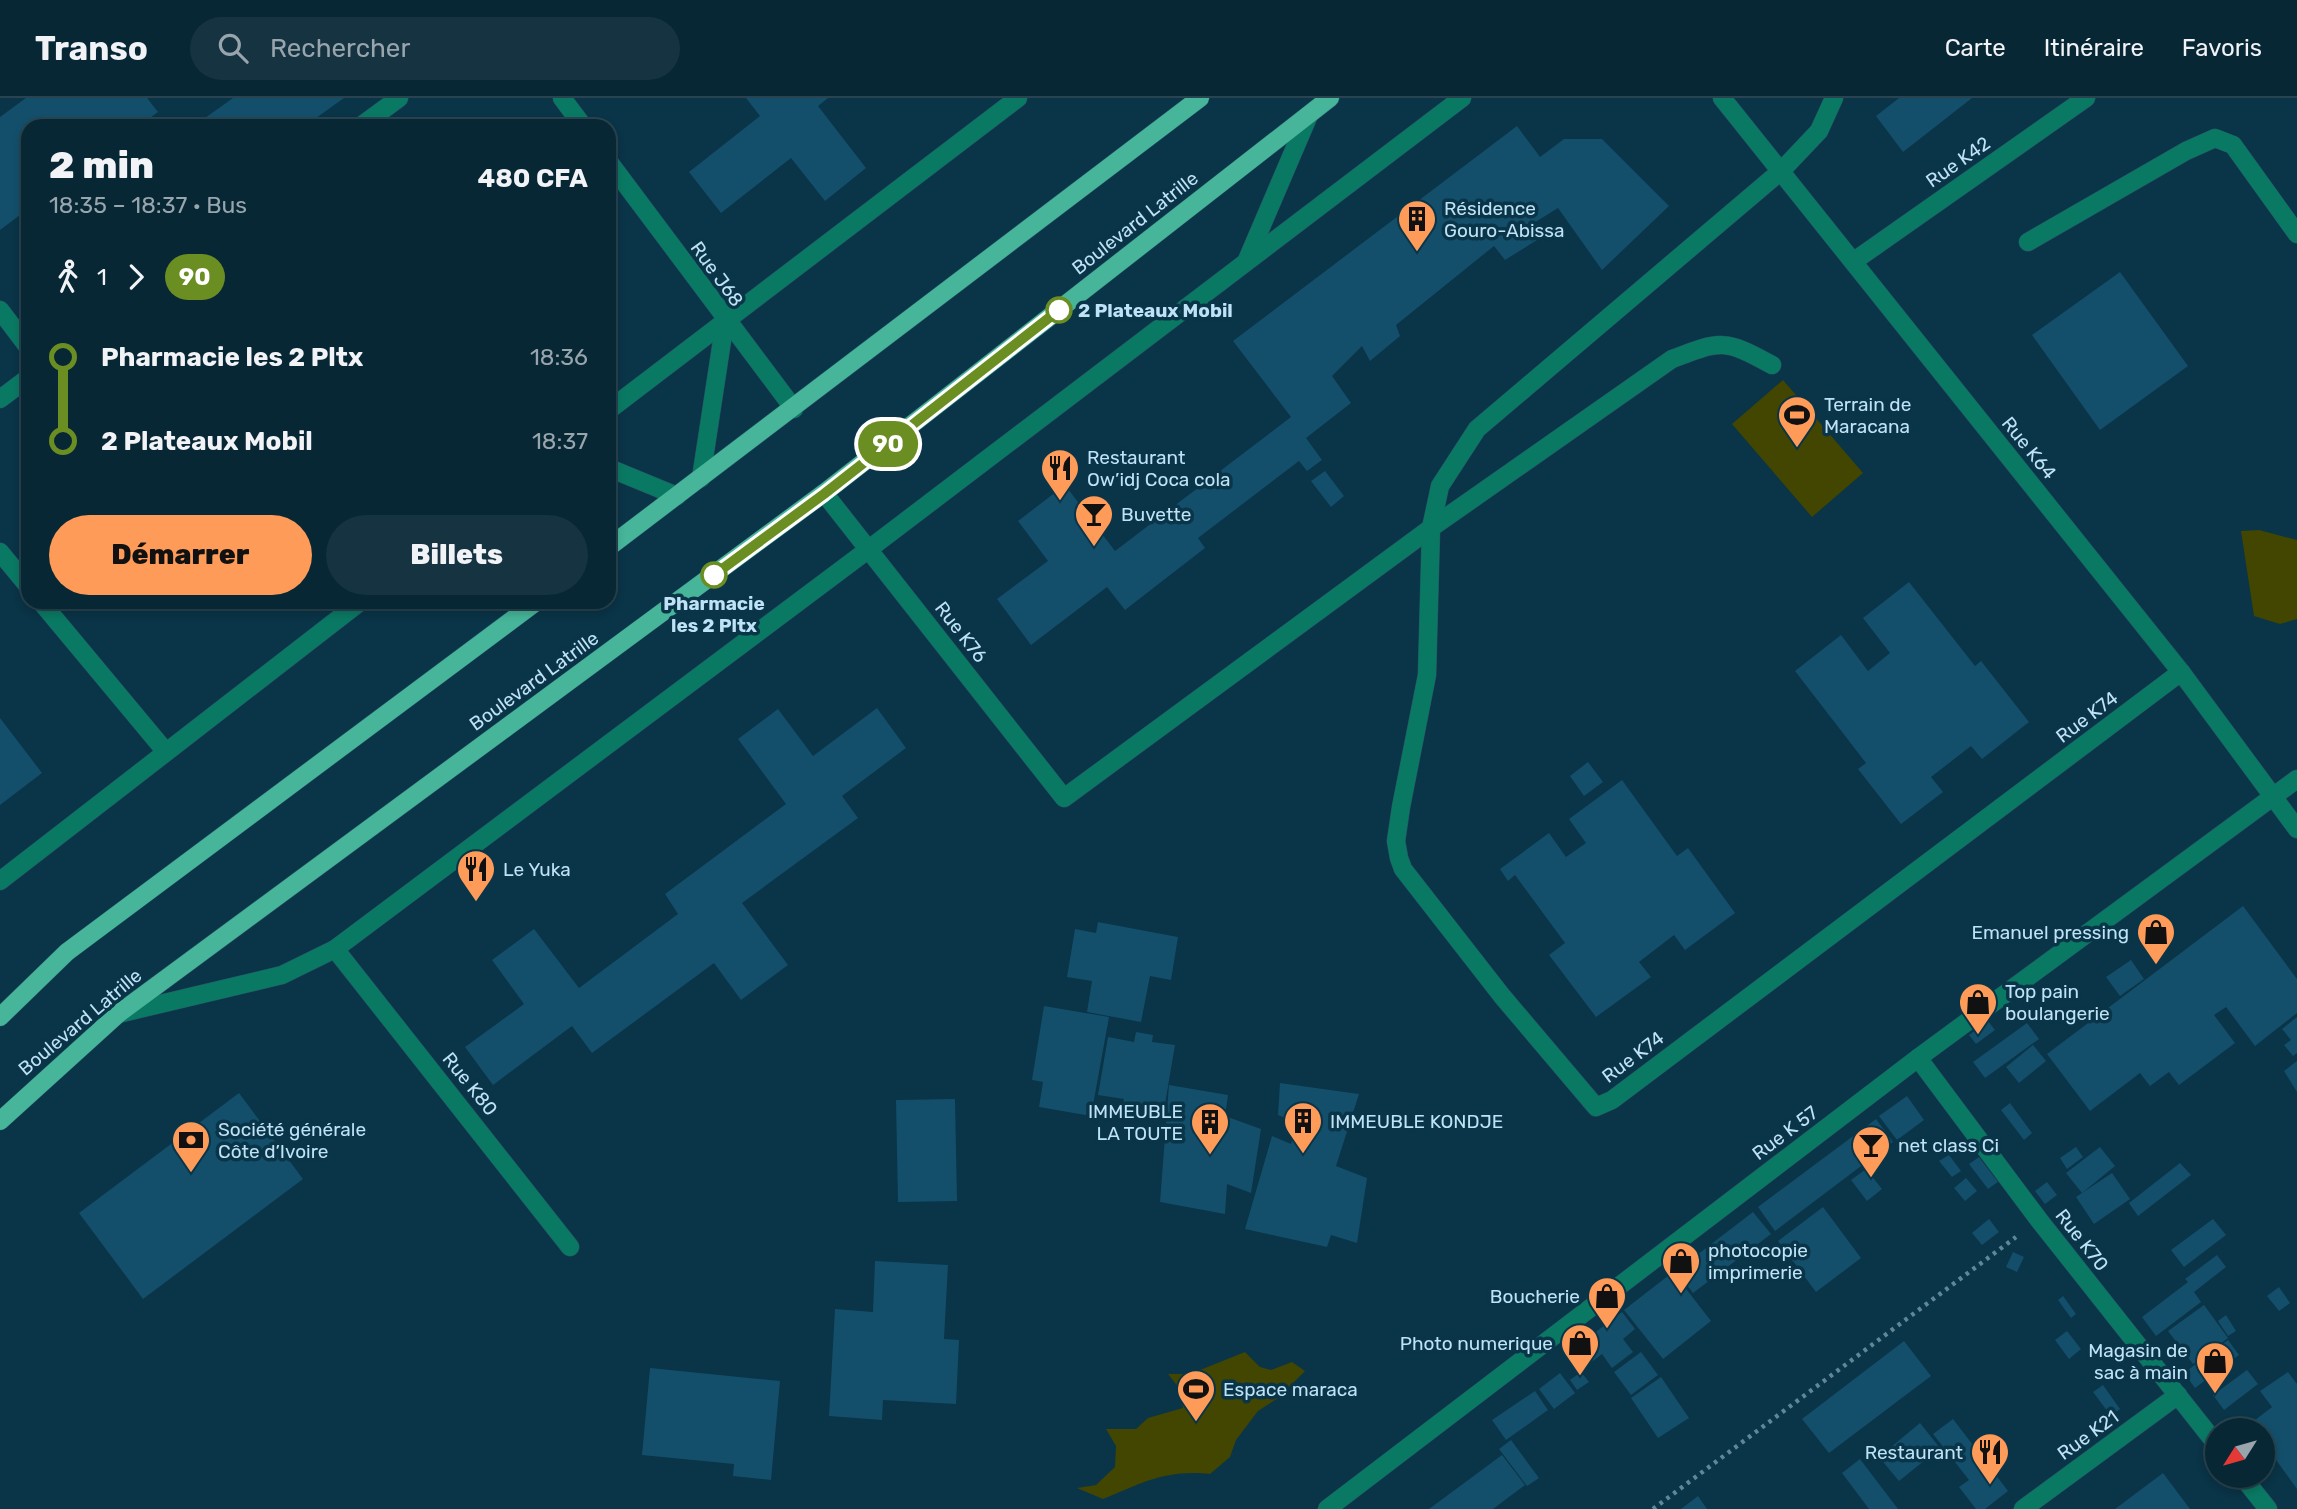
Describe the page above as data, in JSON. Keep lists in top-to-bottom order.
{
  "streets": {
    "main road": ["Boulevard Latrille"],
    "street": [
      "Rue K42",
      "Rue J68",
      "Rue K64",
      "Rue K76",
      "Rue K74",
      "Rue K80",
      "Rue K 57",
      "Rue K70",
      "Rue K21"
    ]
  },
  "crossings": [
    ["Rue K42", "Rue K64"],
    ["Boulevard Latrille", "Rue K76"],
    ["Rue K64", "Rue K74"],
    ["Rue K64", "Rue K 57"],
    ["Rue K76", "Rue K74"],
    ["Rue K 57", "Rue K70"],
    ["Rue K70", "Rue K21"]
  ],
  "places": {
    "building": ["Résidence Gouro-Abissa", "IMMEUBLE KONDJE", "IMMEUBLE LA TOUTE"],
    "other": ["2 Plateaux Mobil", "Pharmacie les 2 Pltx"],
    "sports": ["Terrain de Maracana", "Espace maraca"],
    "restaurant": ["Restaurant Ow’idj Coca cola", "Le Yuka", "Restaurant"],
    "bar": ["Buvette", "net class Ci"],
    "shop": [
      "Emanuel pressing",
      "Top pain boulangerie",
      "photocopie imprimerie",
      "Boucherie",
      "Photo numerique",
      "Magasin de sac à main"
    ],
    "bank": ["Société générale Côte d’Ivoire"]
  },
  "lines": ["bus line 90"],
  "north": "bottom left",
  "page": {
    "header": "Transo",
    "search": "Rechercher",
    "nav": ["Carte", "Itinéraire", "Favoris"],
    "on_map": "90",
    "heading": ["2 min", "18:35 – 18:37 · Bus", "480 CFA"],
    "legs": ["1", "90"],
    "list": [
      {
        "name": "Pharmacie les 2 Pltx",
        "value": "18:36"
      },
      {
        "name": "2 Plateaux Mobil",
        "value": "18:37"
      }
    ],
    "buttons": ["Démarrer", "Billets"]
  }
}
